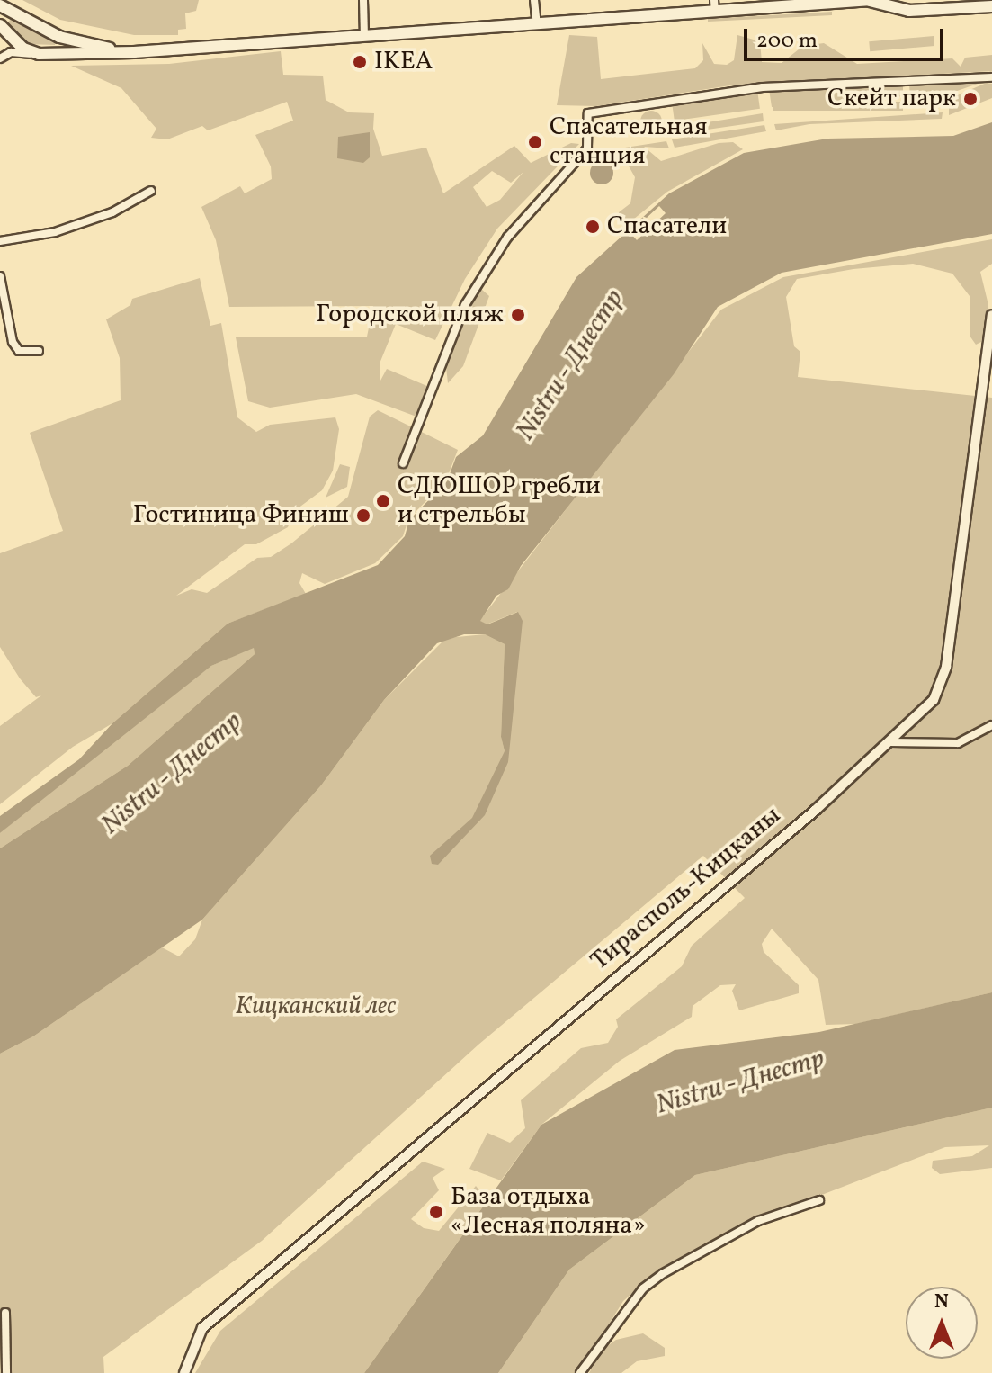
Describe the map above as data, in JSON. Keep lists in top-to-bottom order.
{
  "streets": {
    "street": ["Тирасполь-Кицканы"]
  },
  "water": ["Nistru - Днестр"],
  "parks": ["Кицканский лес"],
  "places": [
    "IKEA",
    "Скейт парк",
    "Спасательная станция",
    "Спасатели",
    "Городской пляж",
    "СДЮШОР гребли и стрельбы",
    "Гостиница Финиш",
    "База отдыха «Лесная поляна»"
  ],
  "scale_bar": "200 m",
  "north": "top"
}
